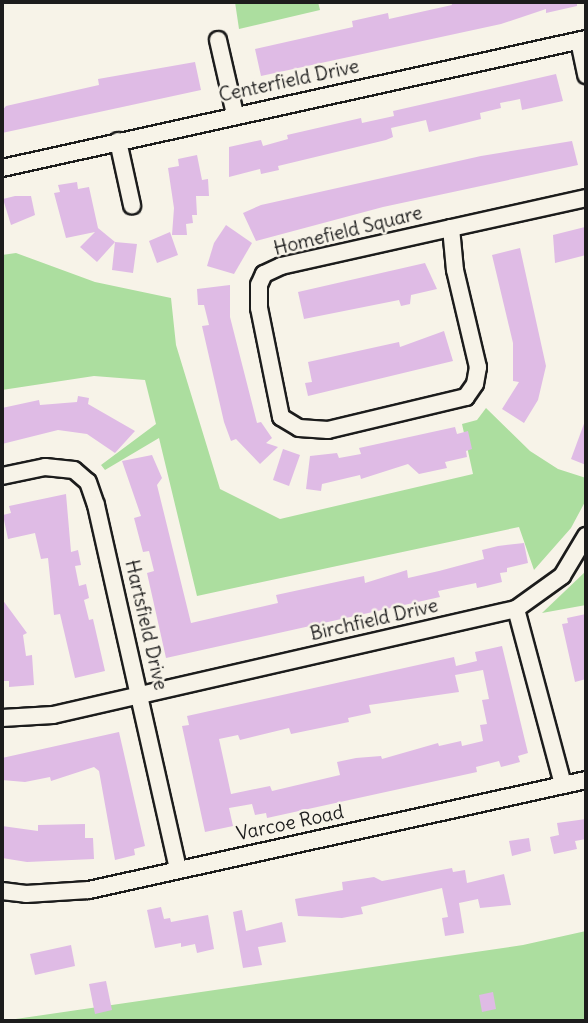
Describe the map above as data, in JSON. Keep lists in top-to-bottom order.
{
  "streets": {
    "street": [
      "Centerfield Drive",
      "Homefield Square",
      "Birchfield Drive",
      "Hartsfield Drive",
      "Varcoe Road"
    ]
  },
  "crossings": [
    ["Birchfield Drive", "Hartsfield Drive"],
    ["Hartsfield Drive", "Varcoe Road"]
  ]
}
